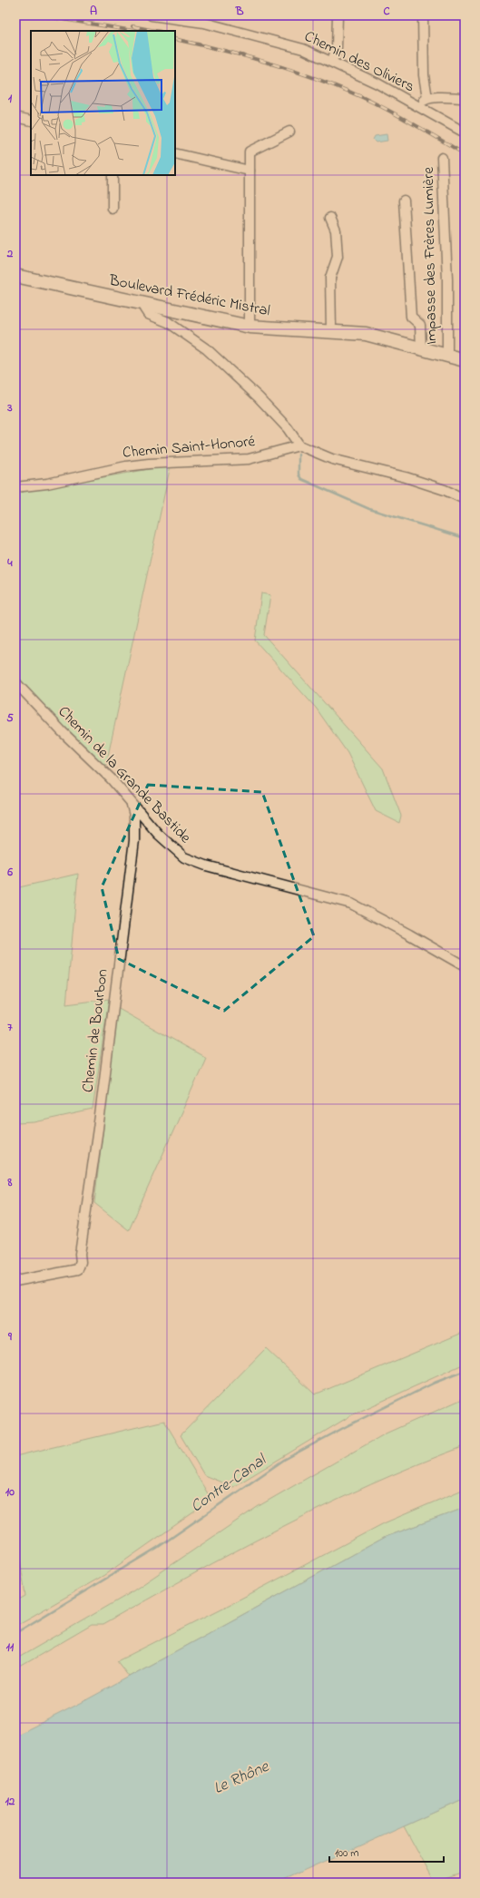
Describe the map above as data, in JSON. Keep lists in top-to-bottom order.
{
  "streets": {
    "main road": ["Boulevard Frédéric Mistral"],
    "street": [
      "Chemin des Oliviers",
      "Impasse des Frères Lumière",
      "Chemin Saint-Honoré",
      "Chemin de la Grande Bastide",
      "Chemin de Bourbon"
    ]
  },
  "crossings": [
    ["Impasse des Frères Lumière", "Boulevard Frédéric Mistral"],
    ["Chemin de la Grande Bastide", "Chemin de Bourbon"]
  ],
  "water": ["Contre-Canal", "Le Rhône"],
  "scale_bar": "100 m",
  "grid": {
    "columns": ["A", "B", "C"],
    "rows": [
      "1",
      "2",
      "3",
      "4",
      "5",
      "6",
      "7",
      "8",
      "9",
      "10",
      "11",
      "12"
    ]
  }
}
